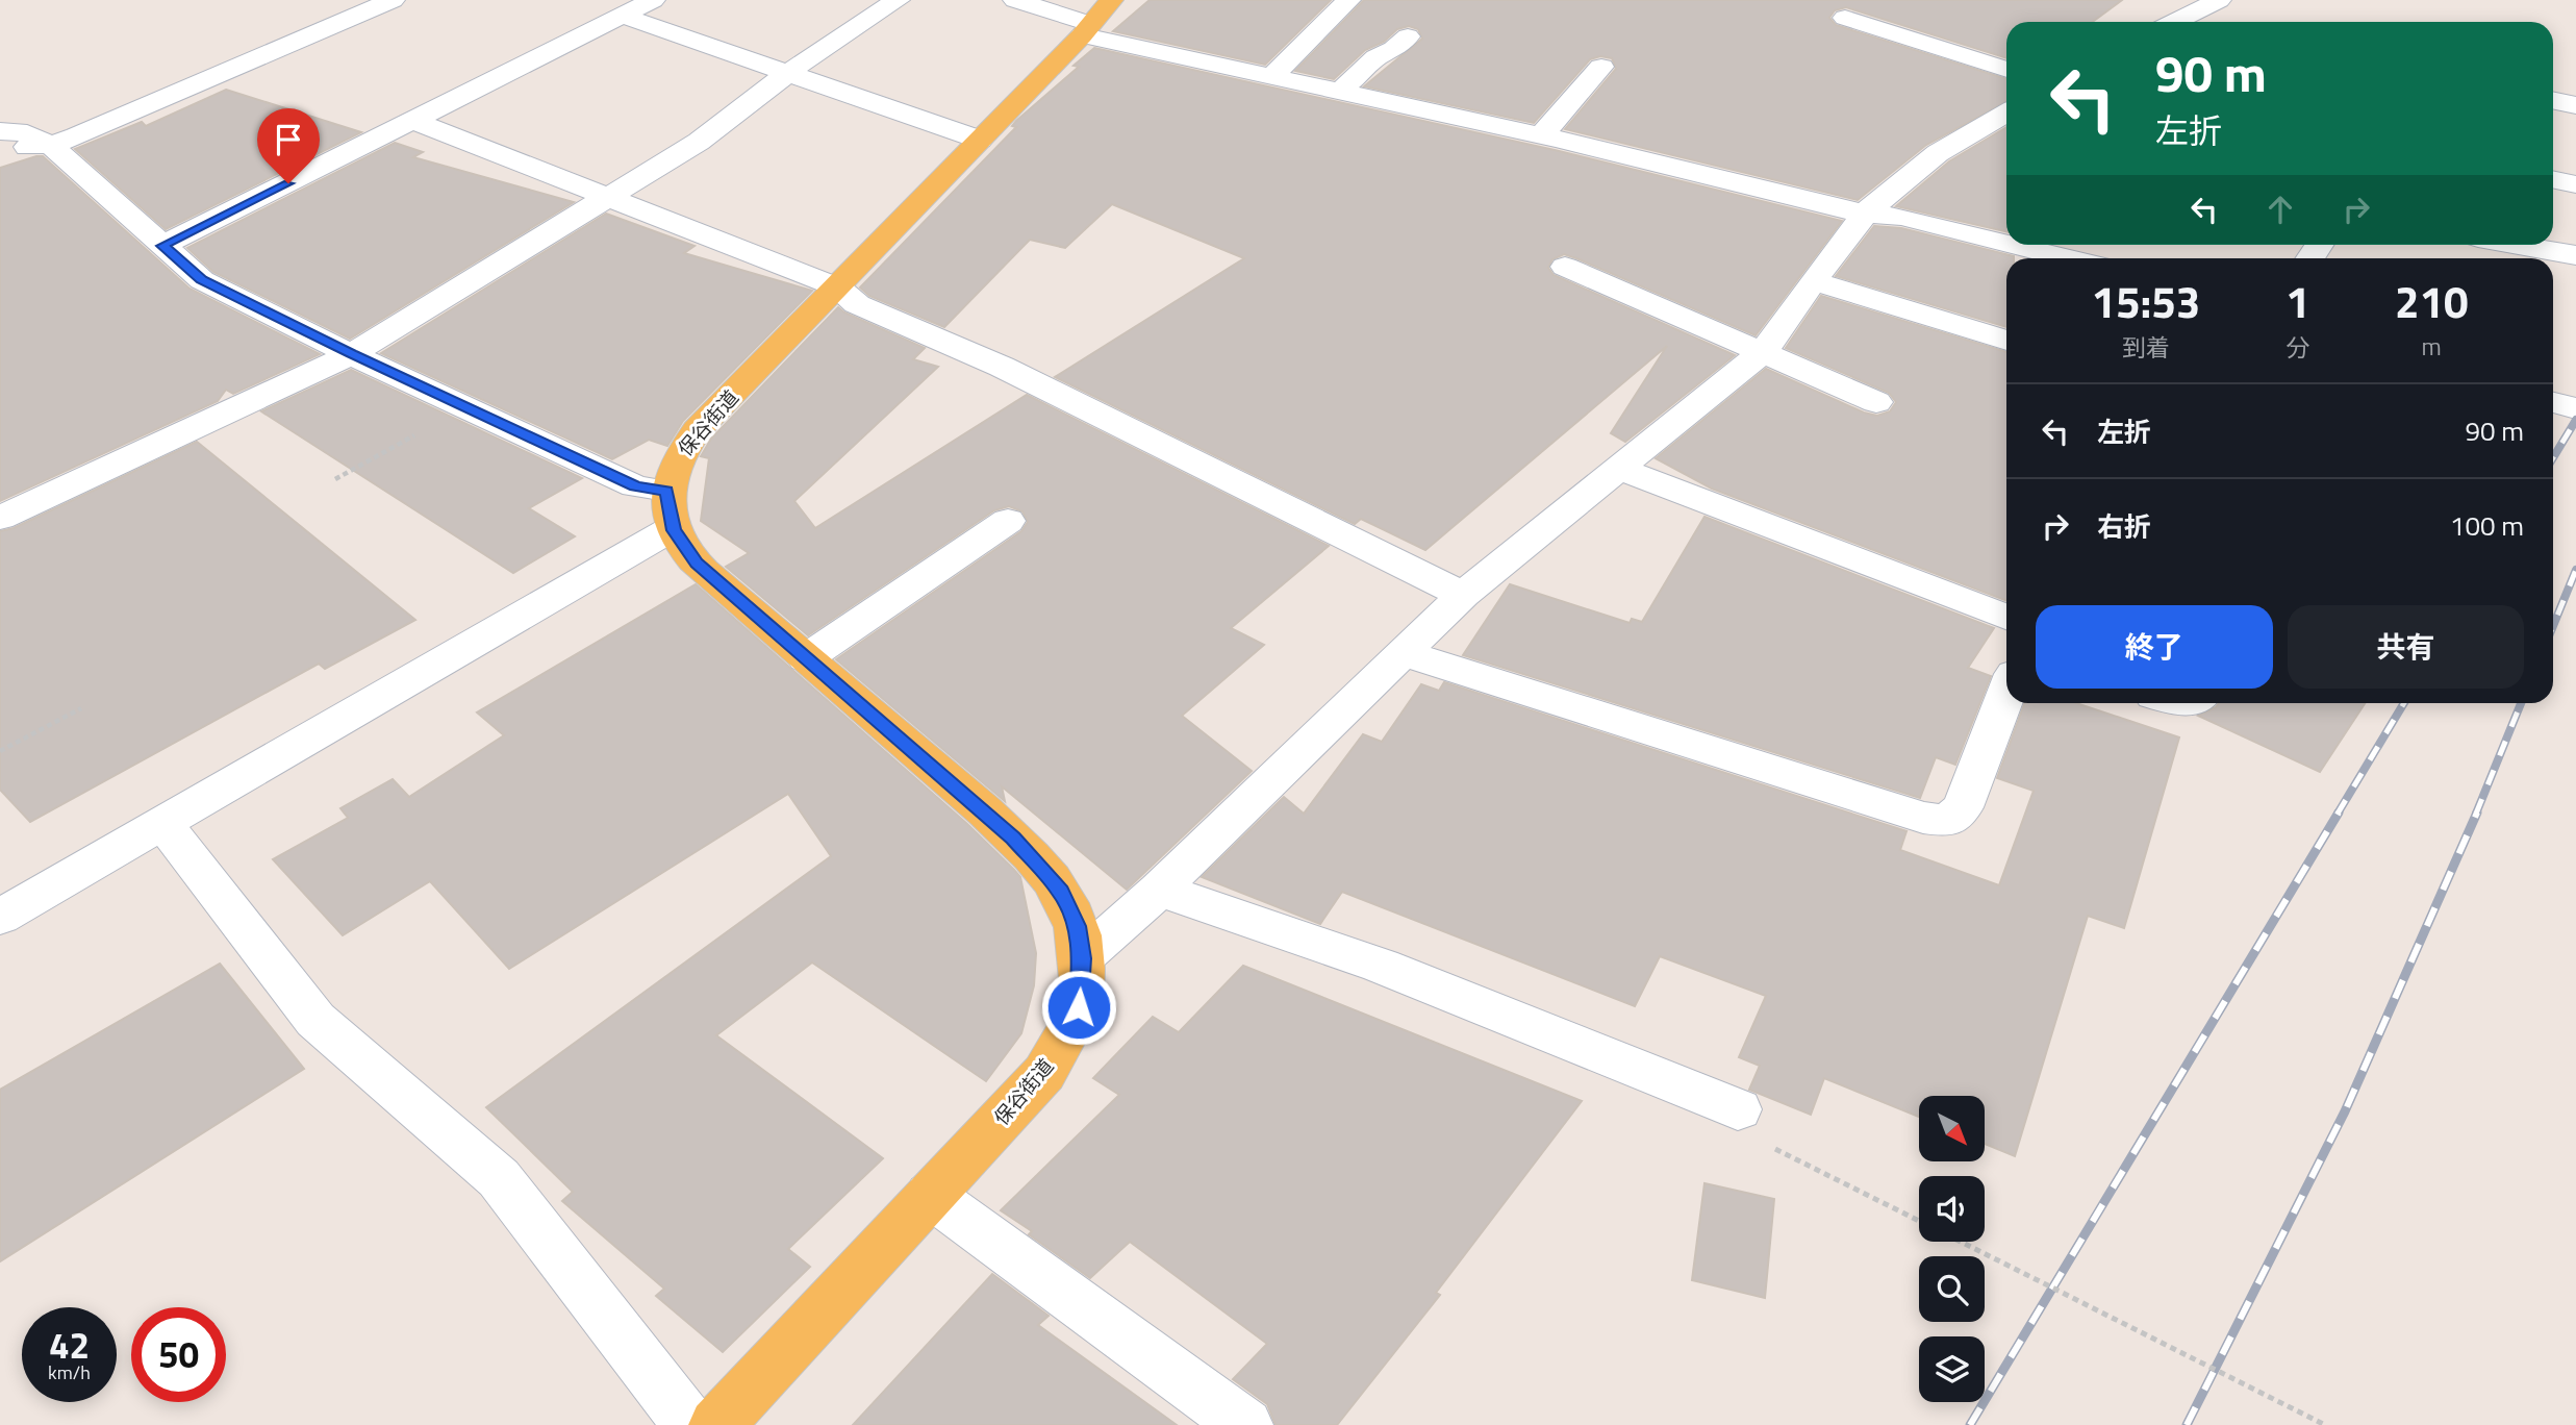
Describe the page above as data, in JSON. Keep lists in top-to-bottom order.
{
  "streets": {
    "main road": ["保谷街道"]
  },
  "north": "bottom right",
  "page": {
    "turn": ["90 m", "左折"],
    "eta": [
      "15:53",
      "到着",
      "1",
      "分",
      "210",
      "m"
    ],
    "list": [
      {
        "name": "左折",
        "value": "90 m"
      },
      {
        "name": "右折",
        "value": "100 m"
      }
    ],
    "buttons": ["終了", "共有"],
    "speed": "42 km/h",
    "limit": "50"
  }
}
